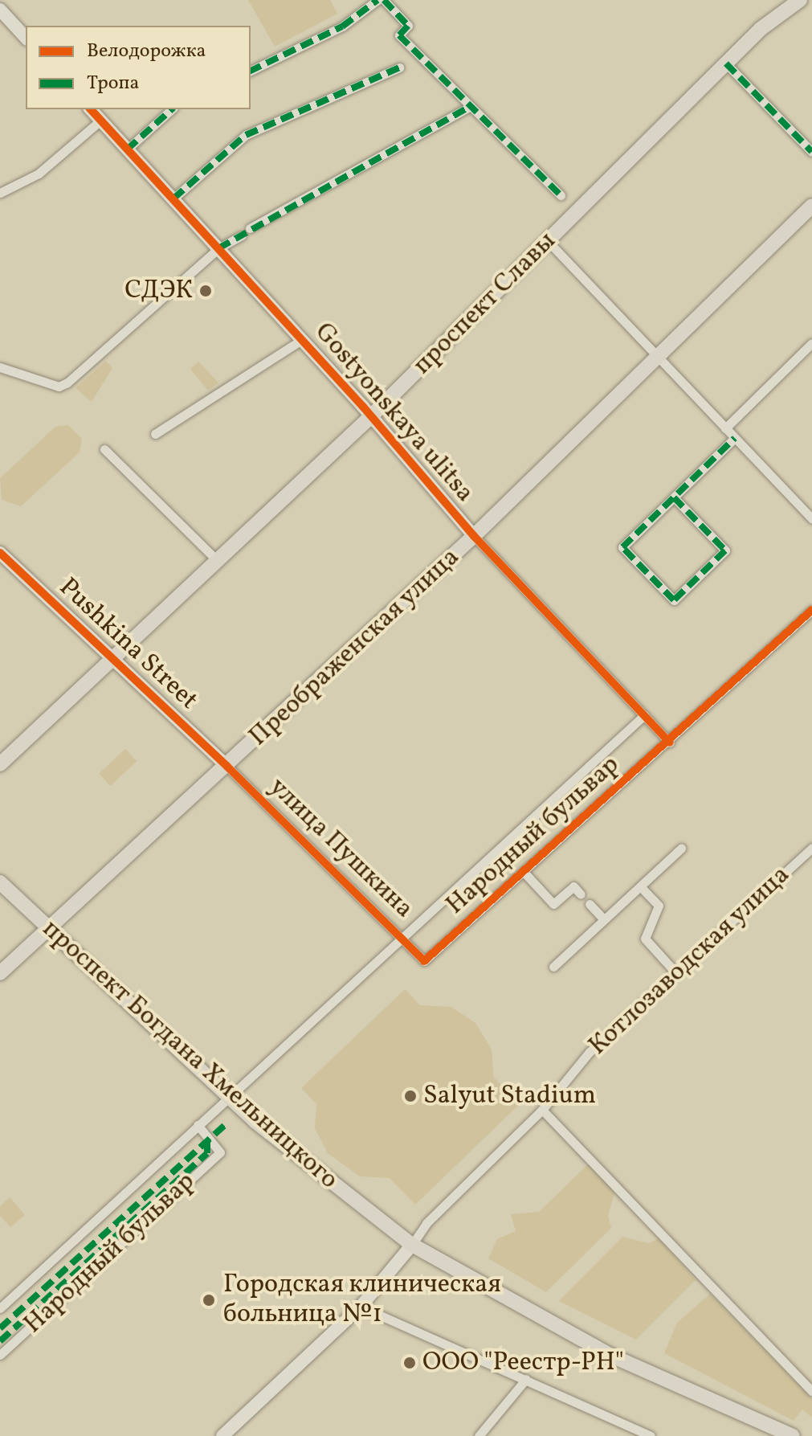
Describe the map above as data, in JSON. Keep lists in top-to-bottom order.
{
  "streets": {
    "main road": ["проспект Славы", "Преображенская улица", "проспект Богдана Хмельницкого"],
    "street": [
      "Gostyonskaya ulitsa",
      "Pushkina Street",
      "Народный бульвар",
      "улица Пушкина",
      "Котлозаводская улица"
    ]
  },
  "crossings": [
    ["проспект Славы", "Gostyonskaya ulitsa"],
    ["проспект Славы", "Pushkina Street"],
    ["Gostyonskaya ulitsa", "Преображенская улица"],
    ["Gostyonskaya ulitsa", "Народный бульвар"],
    ["Pushkina Street", "Преображенская улица"],
    ["Pushkina Street", "улица Пушкина"],
    ["Преображенская улица", "улица Пушкина"],
    ["Преображенская улица", "проспект Богдана Хмельницкого"],
    ["Народный бульвар", "улица Пушкина"],
    ["Народный бульвар", "проспект Богдана Хмельницкого"],
    ["Котлозаводская улица", "проспект Богдана Хмельницкого"]
  ],
  "places": [
    "СДЭК",
    "Salyut Stadium",
    "Городская клиническая больница №1",
    "ООО \"Реестр-РН\""
  ],
  "legend": ["Велодорожка", "Тропа"]
}
